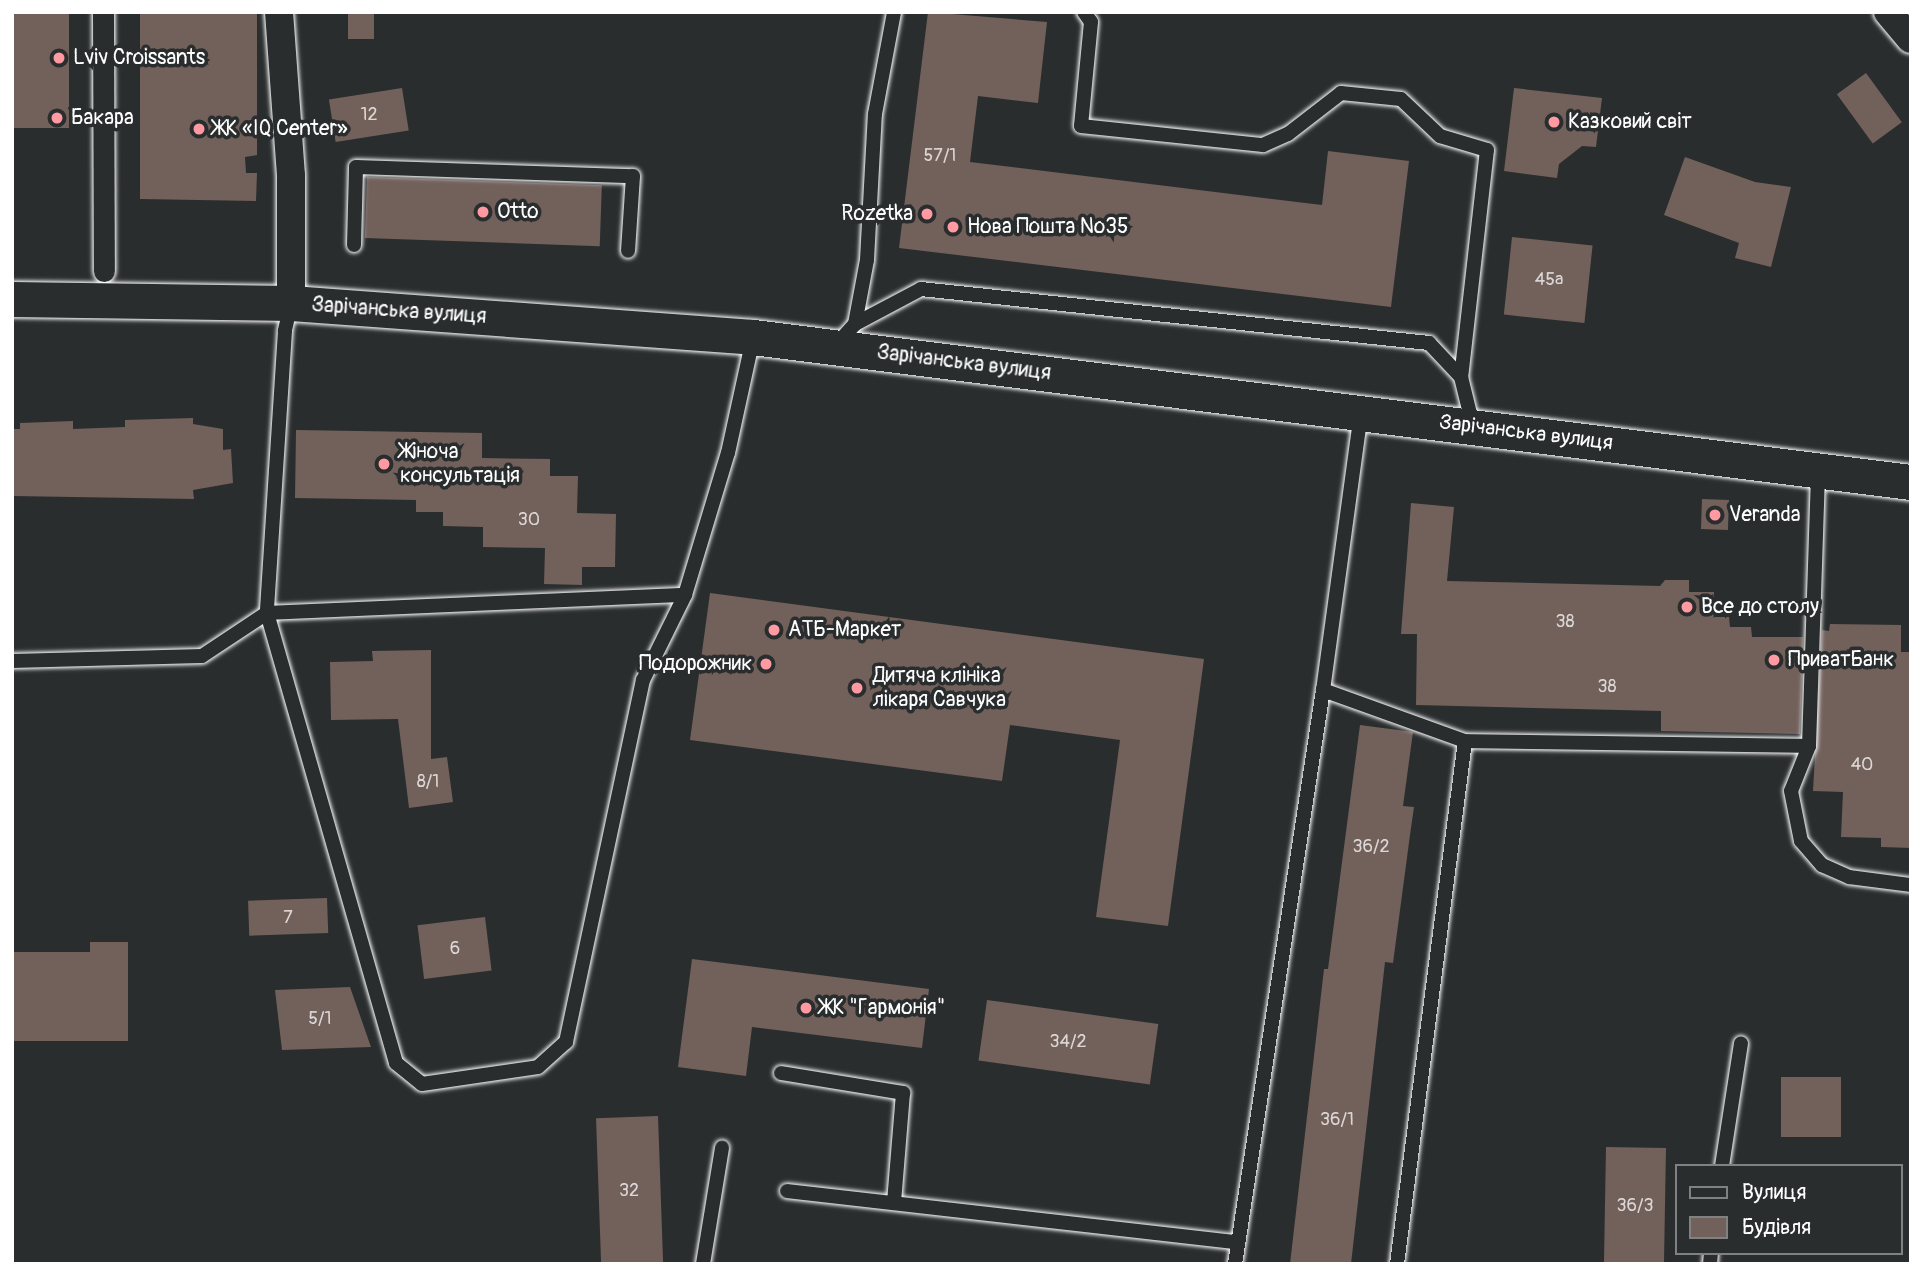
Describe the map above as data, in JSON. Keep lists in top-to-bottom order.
{
  "streets": {
    "street": ["Зарічанська вулиця"]
  },
  "places": [
    "Lviv Croissants",
    "Бакара",
    "Казковий світ",
    "ЖК «IQ Center»",
    "Otto",
    "Rozetka",
    "Нова Пошта №35",
    "Жіноча консультація",
    "Veranda",
    "Все до столу",
    "АТБ-Маркет",
    "ПриватБанк",
    "Подорожник",
    "Дитяча клініка лікаря Савчука",
    "ЖК \"Гармонія\""
  ],
  "house_numbers": [
    "12",
    "57/1",
    "45а",
    "30",
    "38",
    "38",
    "40",
    "8/1",
    "36/2",
    "7",
    "6",
    "5/1",
    "34/2",
    "36/1",
    "32",
    "36/3"
  ],
  "legend": ["Вулиця", "Будівля"]
}
